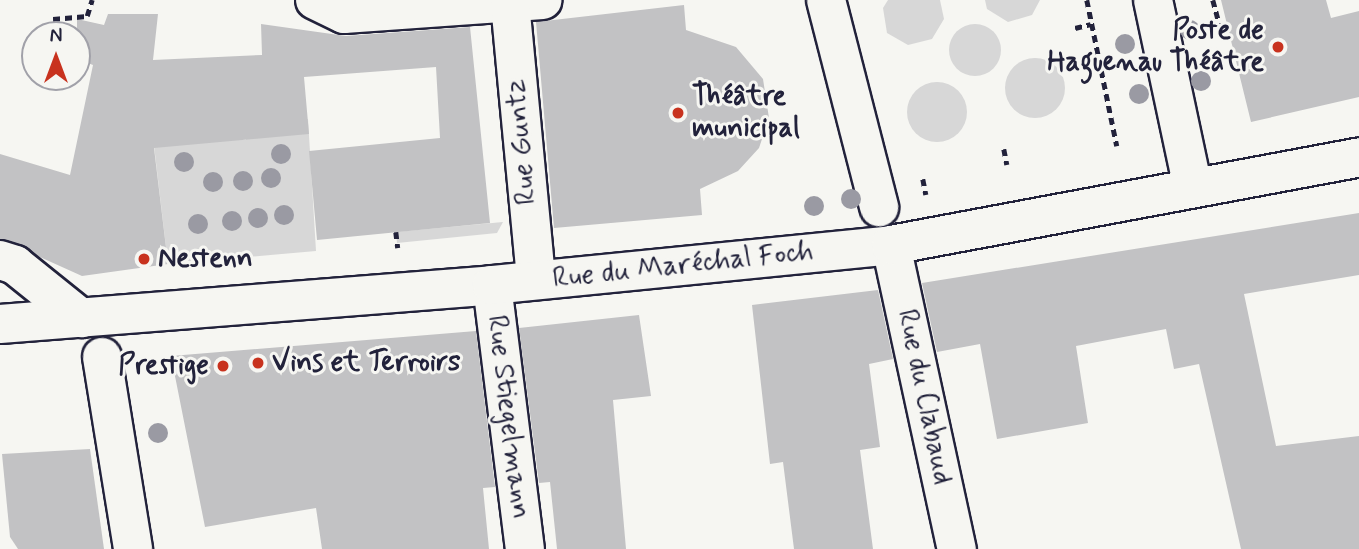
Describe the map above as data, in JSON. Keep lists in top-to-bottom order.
{
  "streets": {
    "street": [
      "Rue Guntz",
      "Rue du Maréchal Foch",
      "Rue du Clabaud",
      "Rue Stiegelmann"
    ]
  },
  "crossings": [
    ["Rue Guntz", "Rue du Maréchal Foch"],
    ["Rue du Maréchal Foch", "Rue du Clabaud"],
    ["Rue du Maréchal Foch", "Rue Stiegelmann"]
  ],
  "places": [
    "Poste de Haguenau Théâtre",
    "Théâtre municipal",
    "Nestenn",
    "Vins et Terroirs",
    "Prestige"
  ],
  "north": "top"
}
